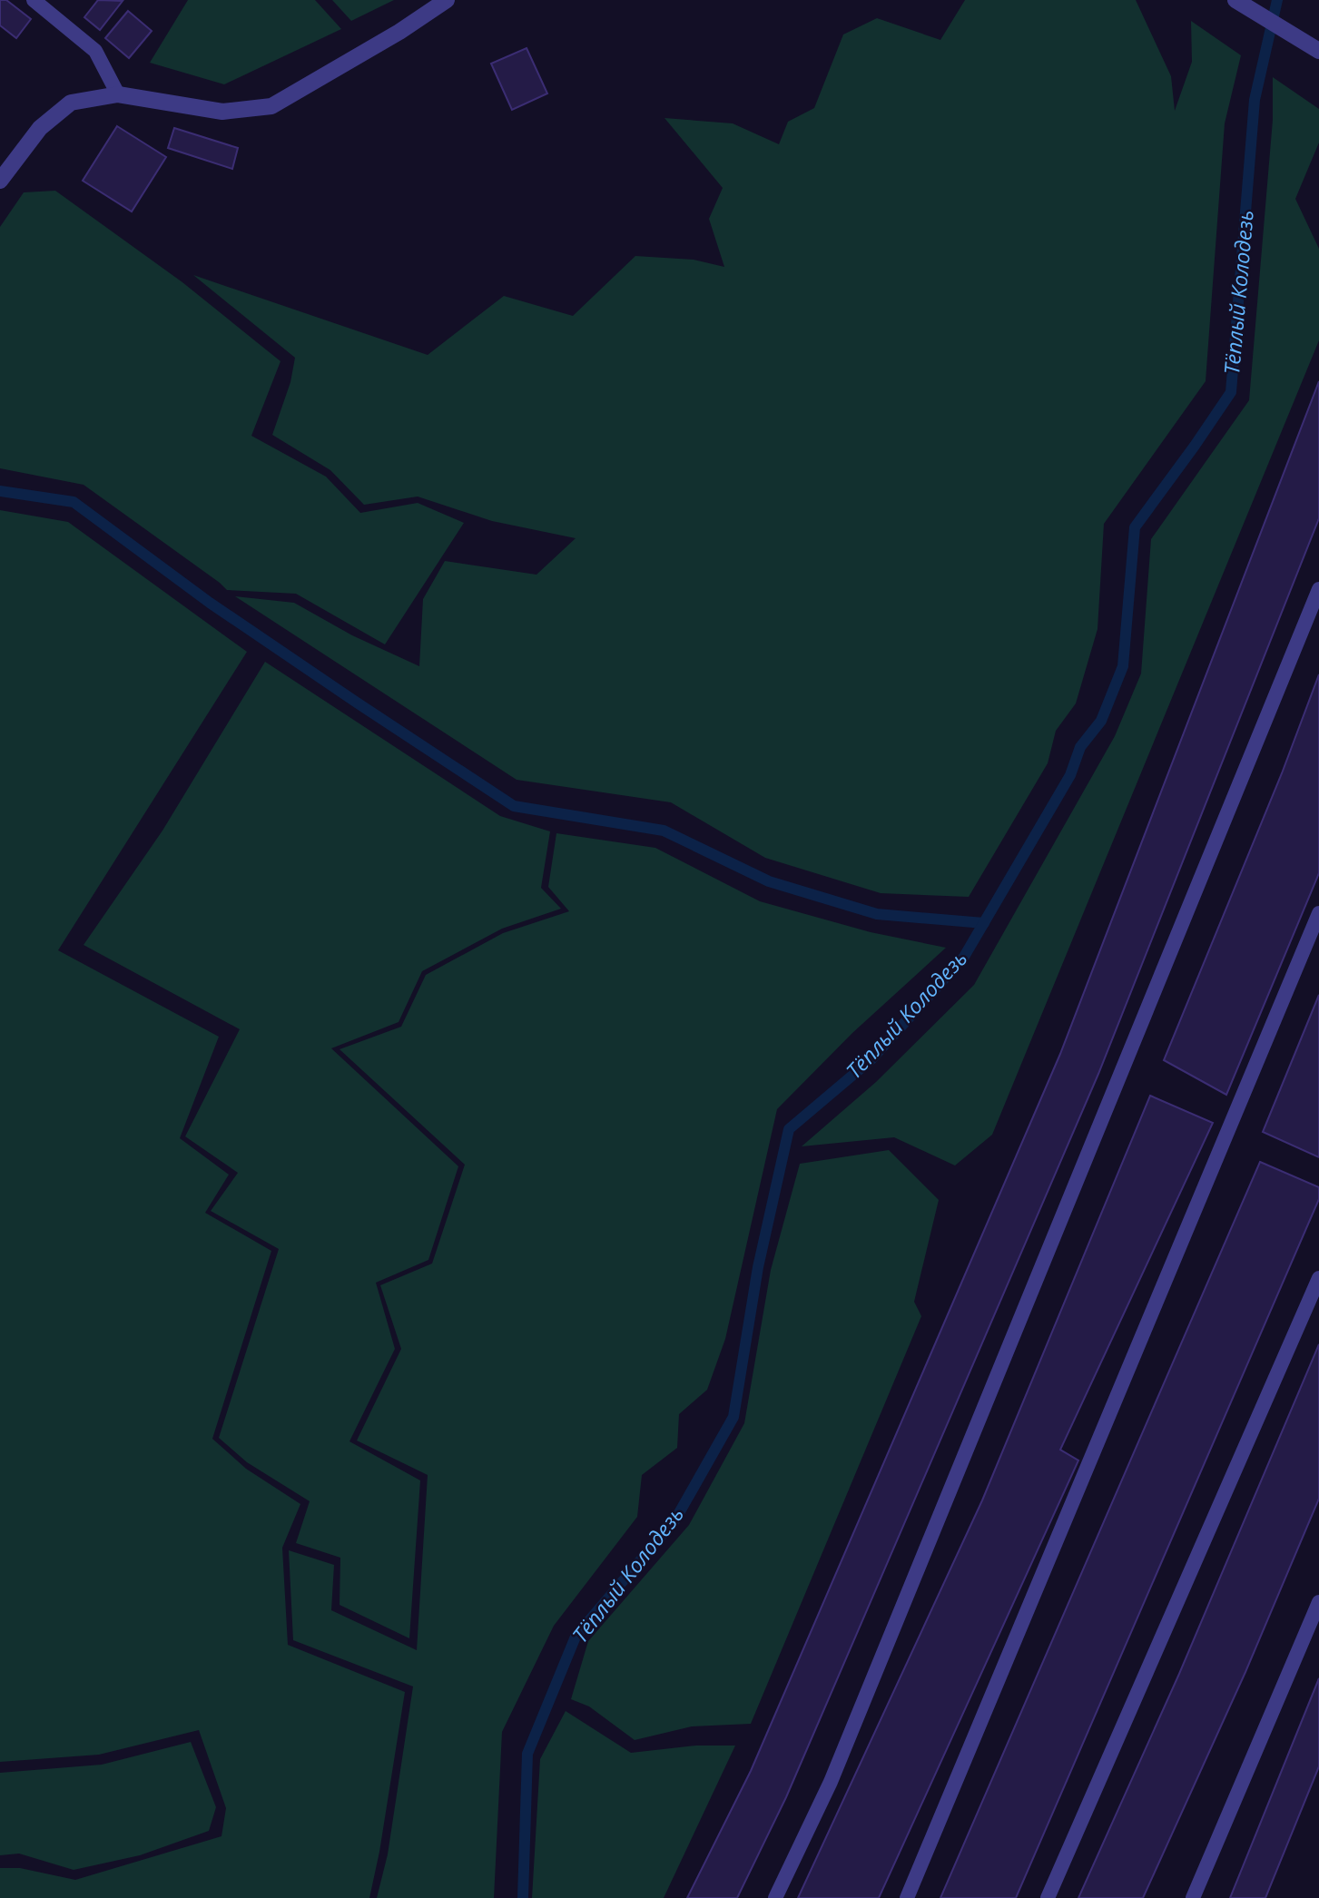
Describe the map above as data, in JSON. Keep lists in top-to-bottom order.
{
  "water": ["Тёплый Колодезь"]
}
